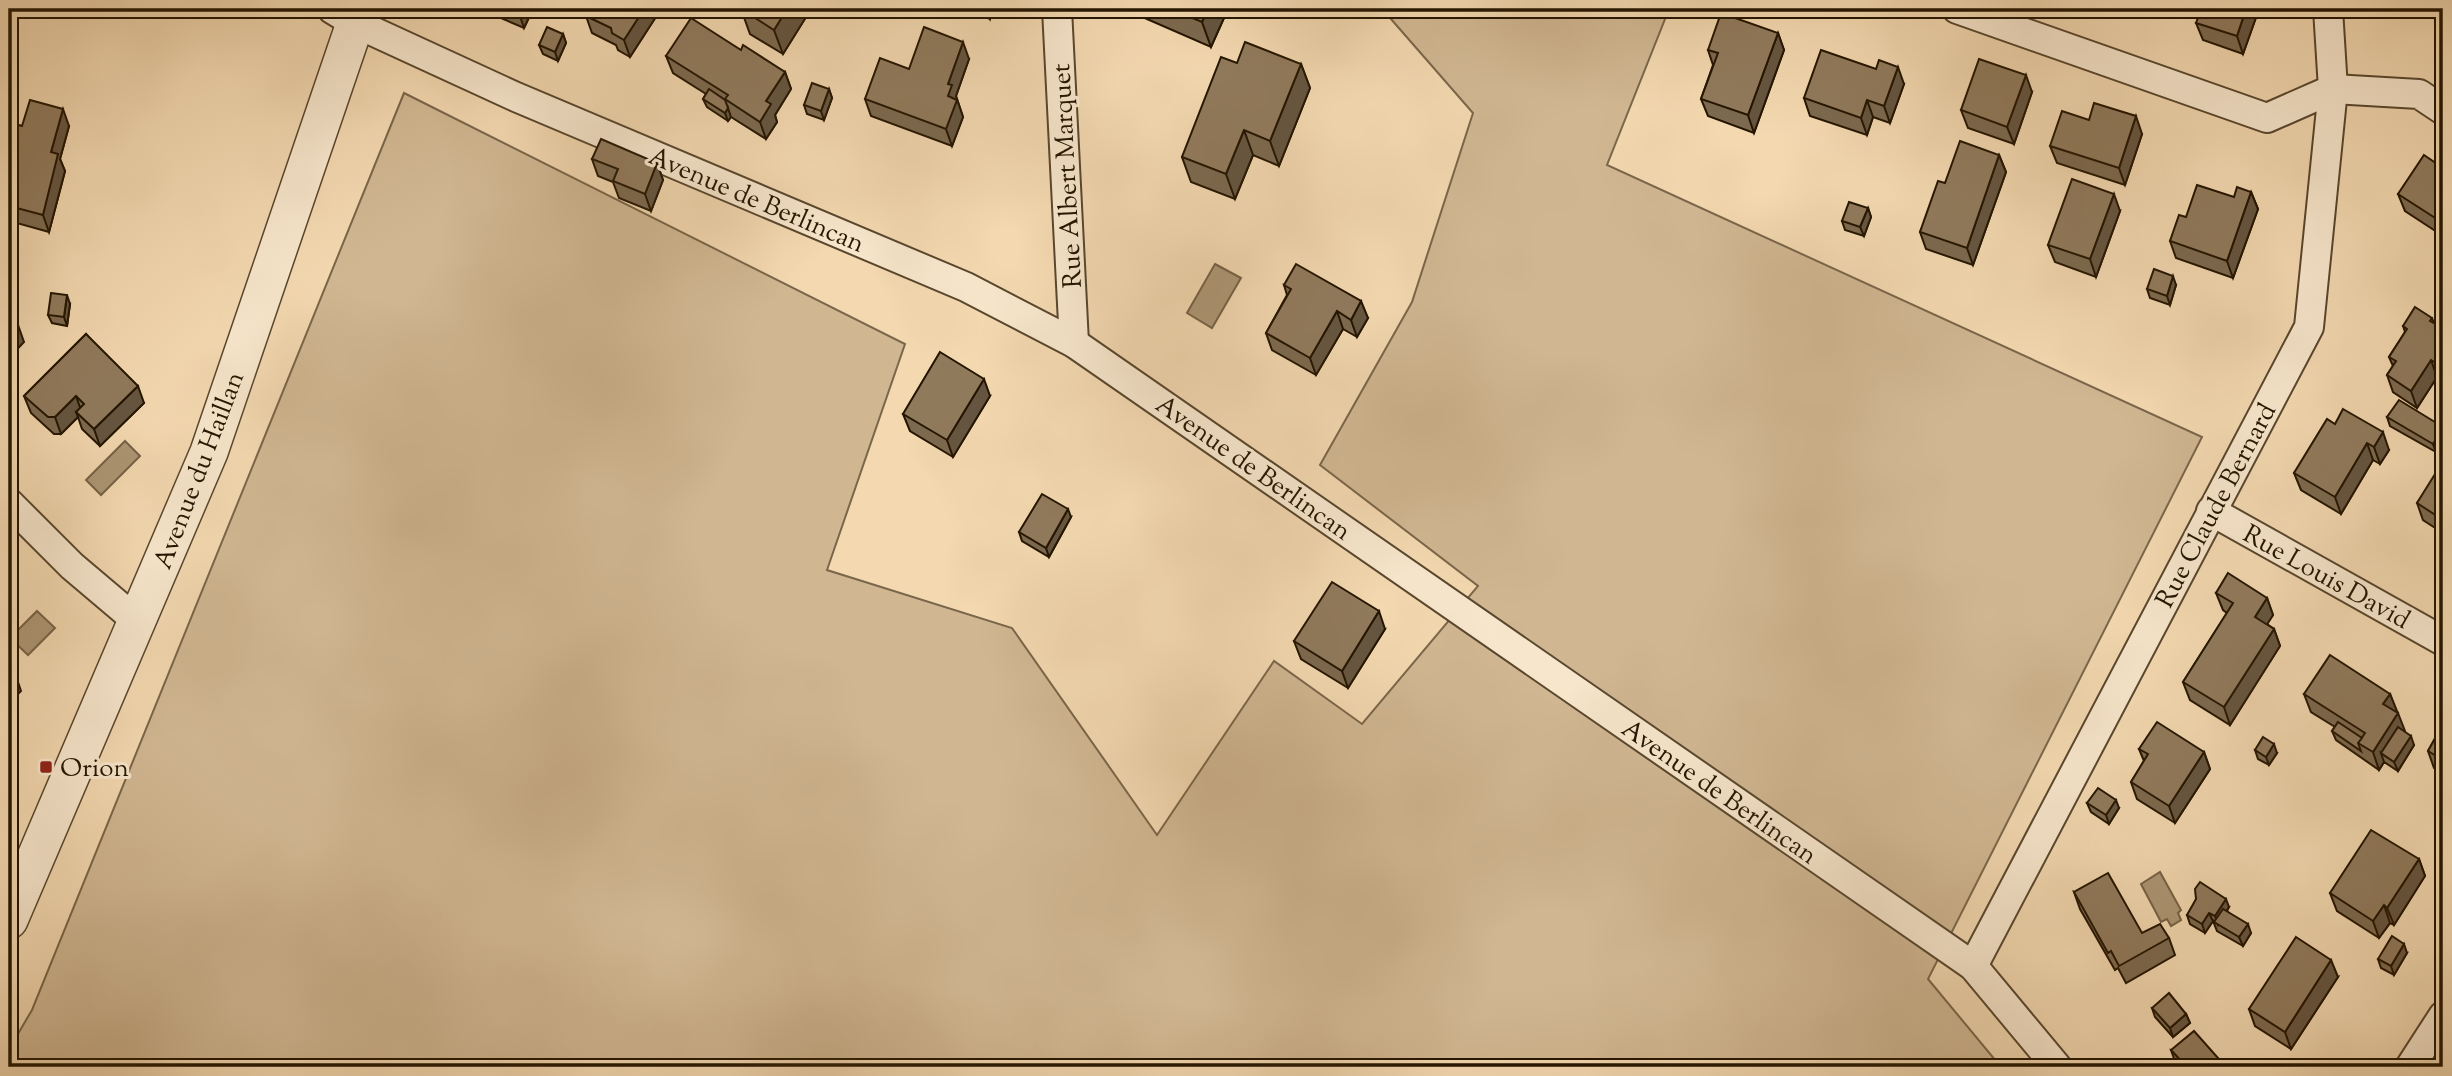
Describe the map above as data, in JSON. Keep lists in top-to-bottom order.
{
  "streets": {
    "street": [
      "Rue Albert Marquet",
      "Avenue de Berlincan",
      "Avenue du Haillan",
      "Rue Claude Bernard",
      "Rue Louis David"
    ]
  },
  "crossings": [
    ["Rue Albert Marquet", "Avenue de Berlincan"],
    ["Avenue de Berlincan", "Avenue du Haillan"],
    ["Avenue de Berlincan", "Rue Claude Bernard"],
    ["Rue Claude Bernard", "Rue Louis David"]
  ],
  "places": {
    "transit": ["Orion"]
  }
}
